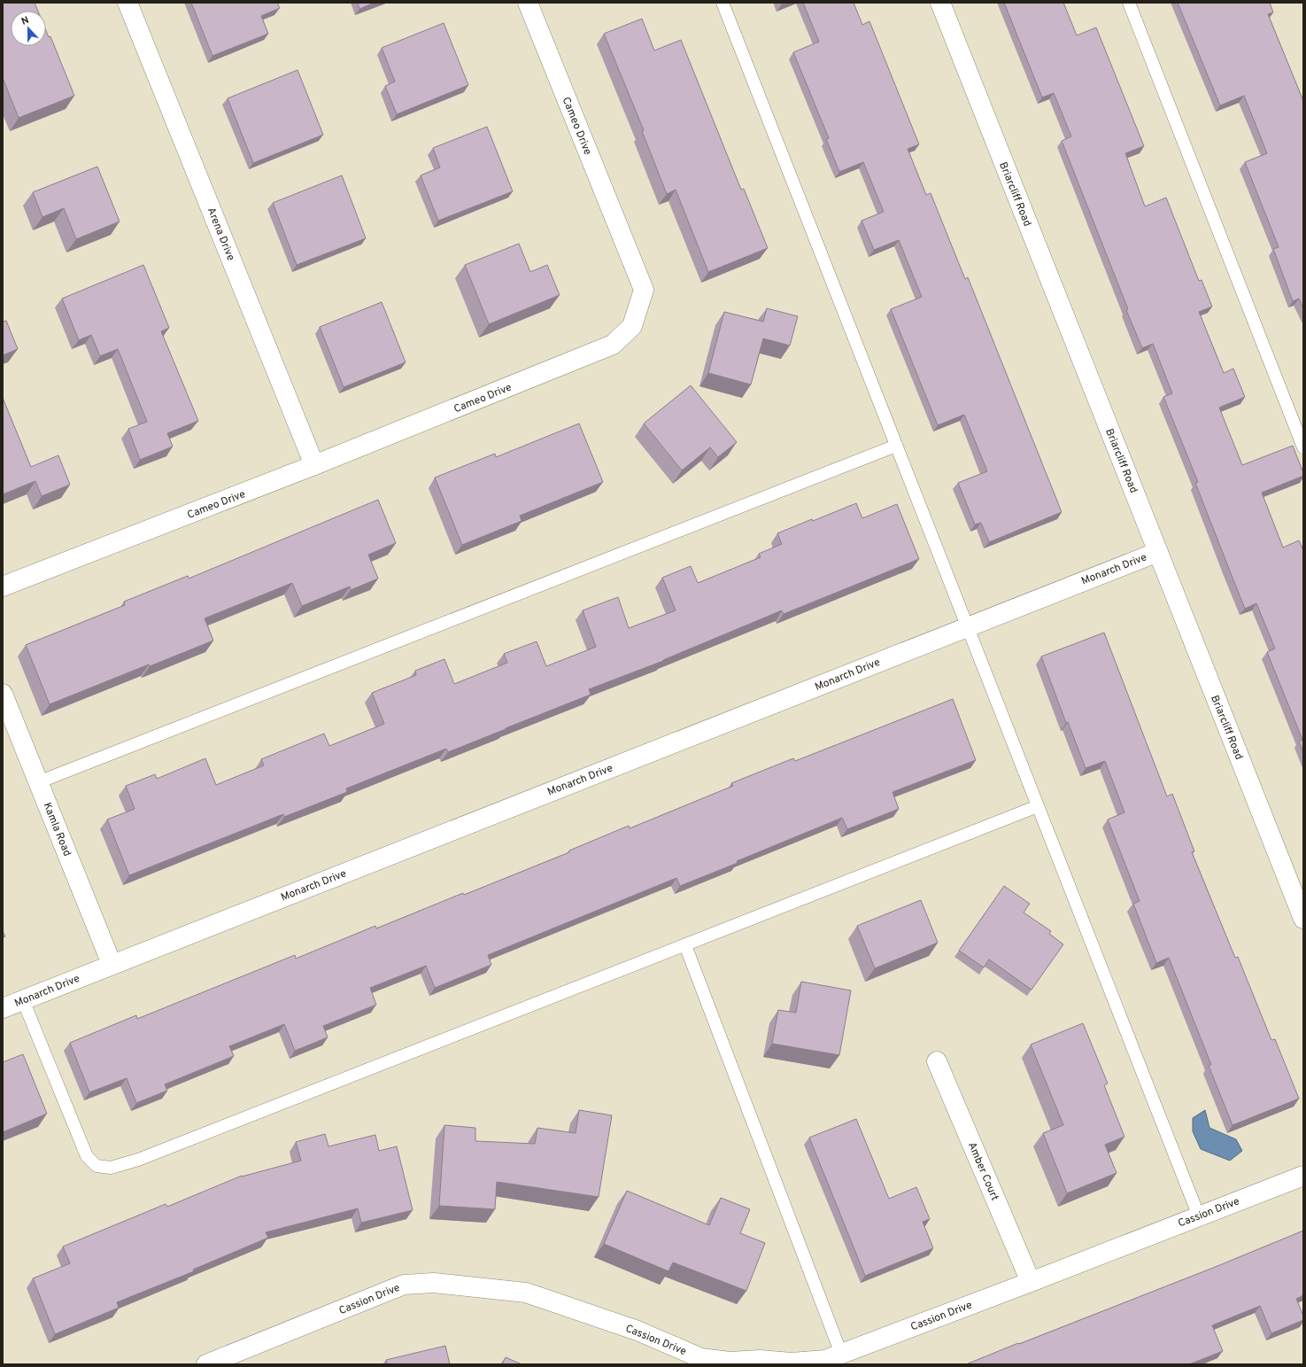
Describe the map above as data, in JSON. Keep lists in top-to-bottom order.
{
  "streets": {
    "street": [
      "Cameo Drive",
      "Briarcliff Road",
      "Arena Drive",
      "Monarch Drive",
      "Kamla Road",
      "Amber Court",
      "Cassion Drive"
    ]
  },
  "crossings": [
    ["Cameo Drive", "Arena Drive"],
    ["Briarcliff Road", "Monarch Drive"],
    ["Monarch Drive", "Kamla Road"],
    ["Amber Court", "Cassion Drive"]
  ],
  "north": "top"
}
